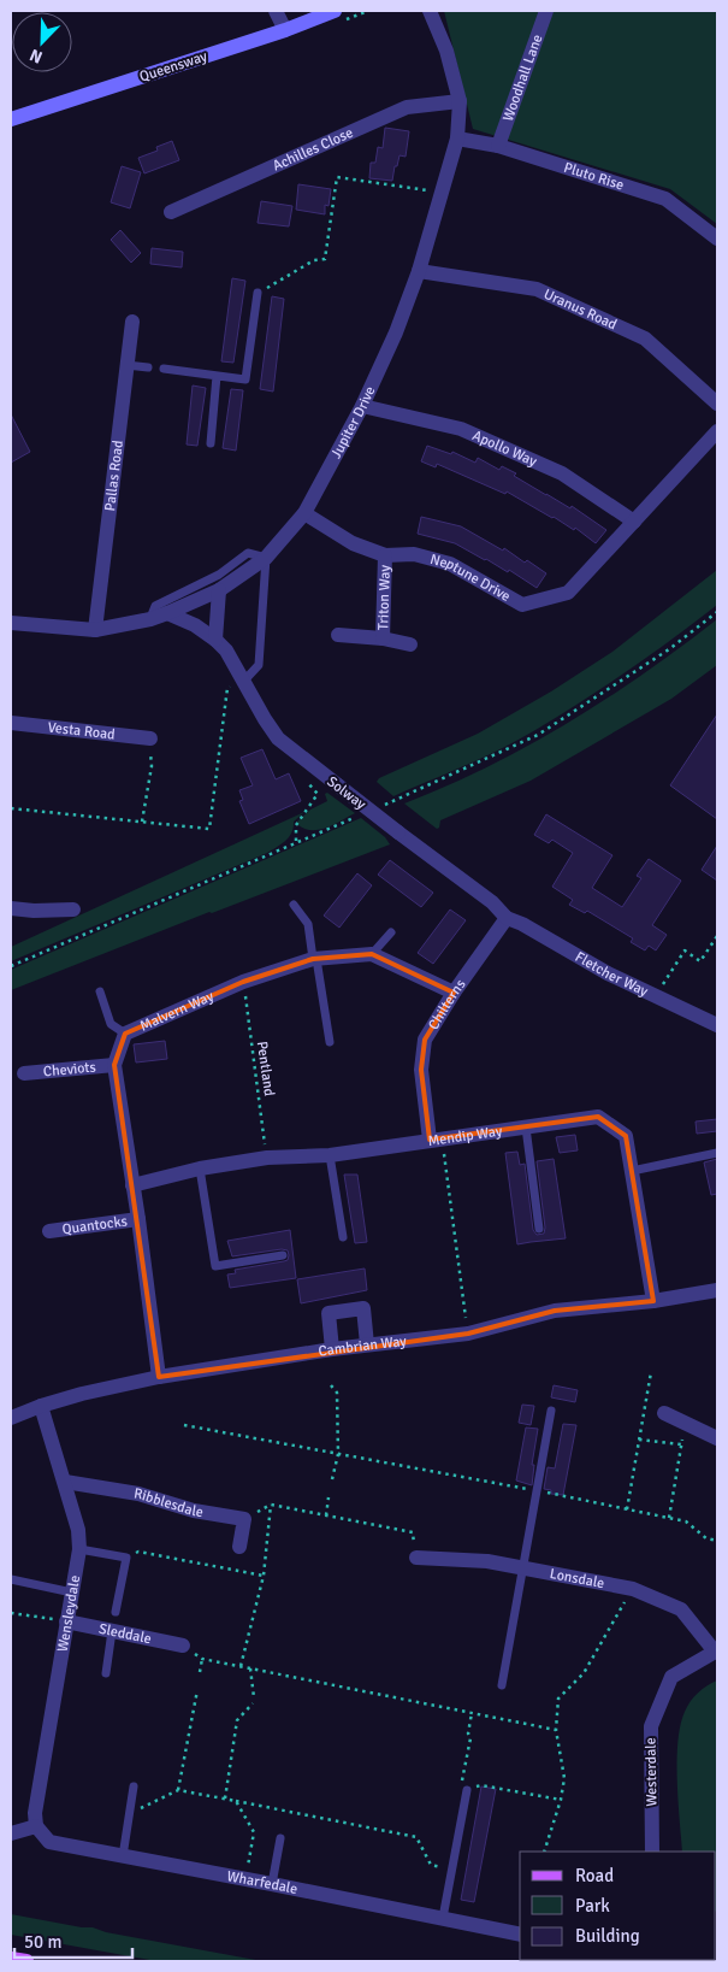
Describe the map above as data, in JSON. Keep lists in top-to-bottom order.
{
  "streets": {
    "main road": ["Queensway"],
    "street": [
      "Woodhall Lane",
      "Achilles Close",
      "Pluto Rise",
      "Uranus Road",
      "Jupiter Drive",
      "Apollo Way",
      "Pallas Road",
      "Neptune Drive",
      "Triton Way",
      "Vesta Road",
      "Solway",
      "Fletcher Way",
      "Chilterns",
      "Malvern Way",
      "Cheviots",
      "Mendip Way",
      "Quantocks",
      "Cambrian Way",
      "Ribblesdale",
      "Lonsdale",
      "Wensleydale",
      "Sleddale",
      "Westerdale",
      "Wharfedale"
    ],
    "path": ["Pentland"]
  },
  "crossings": [
    ["Woodhall Lane", "Pluto Rise"],
    ["Achilles Close", "Jupiter Drive"],
    ["Pluto Rise", "Jupiter Drive"],
    ["Uranus Road", "Jupiter Drive"],
    ["Jupiter Drive", "Apollo Way"],
    ["Jupiter Drive", "Pallas Road"],
    ["Jupiter Drive", "Neptune Drive"],
    ["Jupiter Drive", "Solway"],
    ["Apollo Way", "Neptune Drive"],
    ["Neptune Drive", "Triton Way"],
    ["Solway", "Fletcher Way"],
    ["Solway", "Chilterns"],
    ["Fletcher Way", "Chilterns"],
    ["Chilterns", "Mendip Way"],
    ["Malvern Way", "Pentland"],
    ["Malvern Way", "Cheviots"],
    ["Malvern Way", "Mendip Way"],
    ["Malvern Way", "Quantocks"],
    ["Malvern Way", "Cambrian Way"],
    ["Pentland", "Mendip Way"],
    ["Mendip Way", "Cambrian Way"],
    ["Cambrian Way", "Wensleydale"],
    ["Ribblesdale", "Wensleydale"],
    ["Lonsdale", "Westerdale"],
    ["Wensleydale", "Sleddale"],
    ["Wensleydale", "Wharfedale"]
  ],
  "legend": ["Road", "Park", "Building"],
  "scale_bar": "50 m",
  "north": "bottom left"
}
